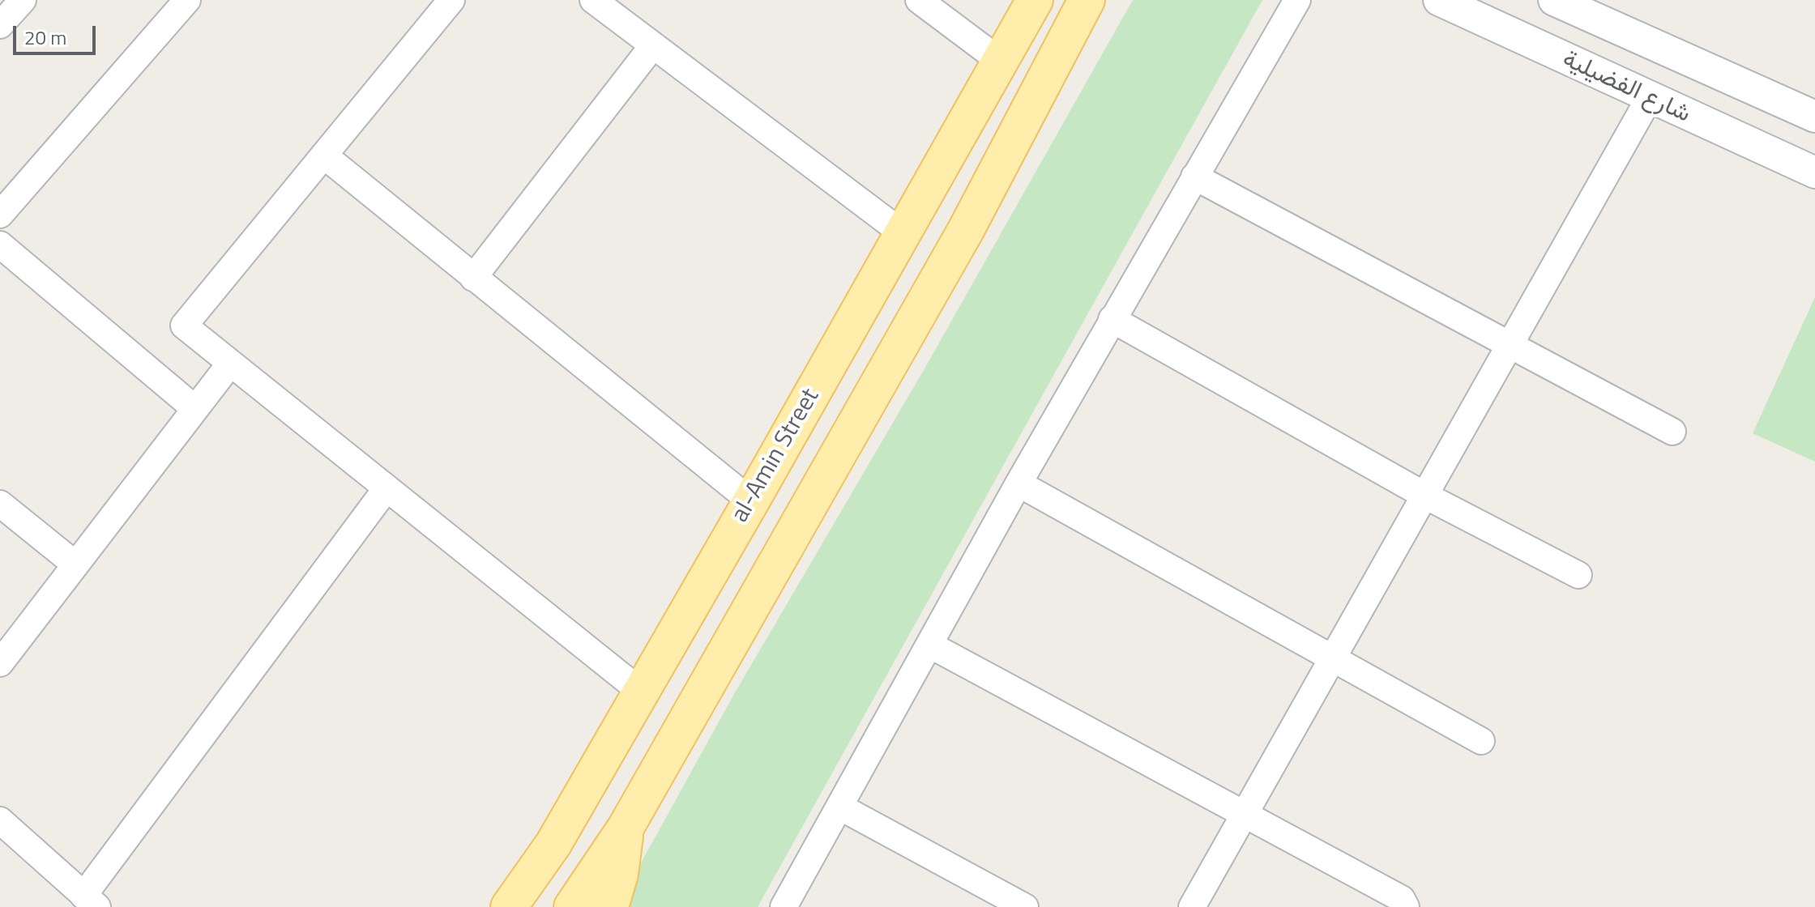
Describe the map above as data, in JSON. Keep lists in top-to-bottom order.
{
  "streets": {
    "main road": ["al-Amin Street"],
    "street": ["شارع الفضيلية"]
  },
  "scale_bar": "20 m"
}
